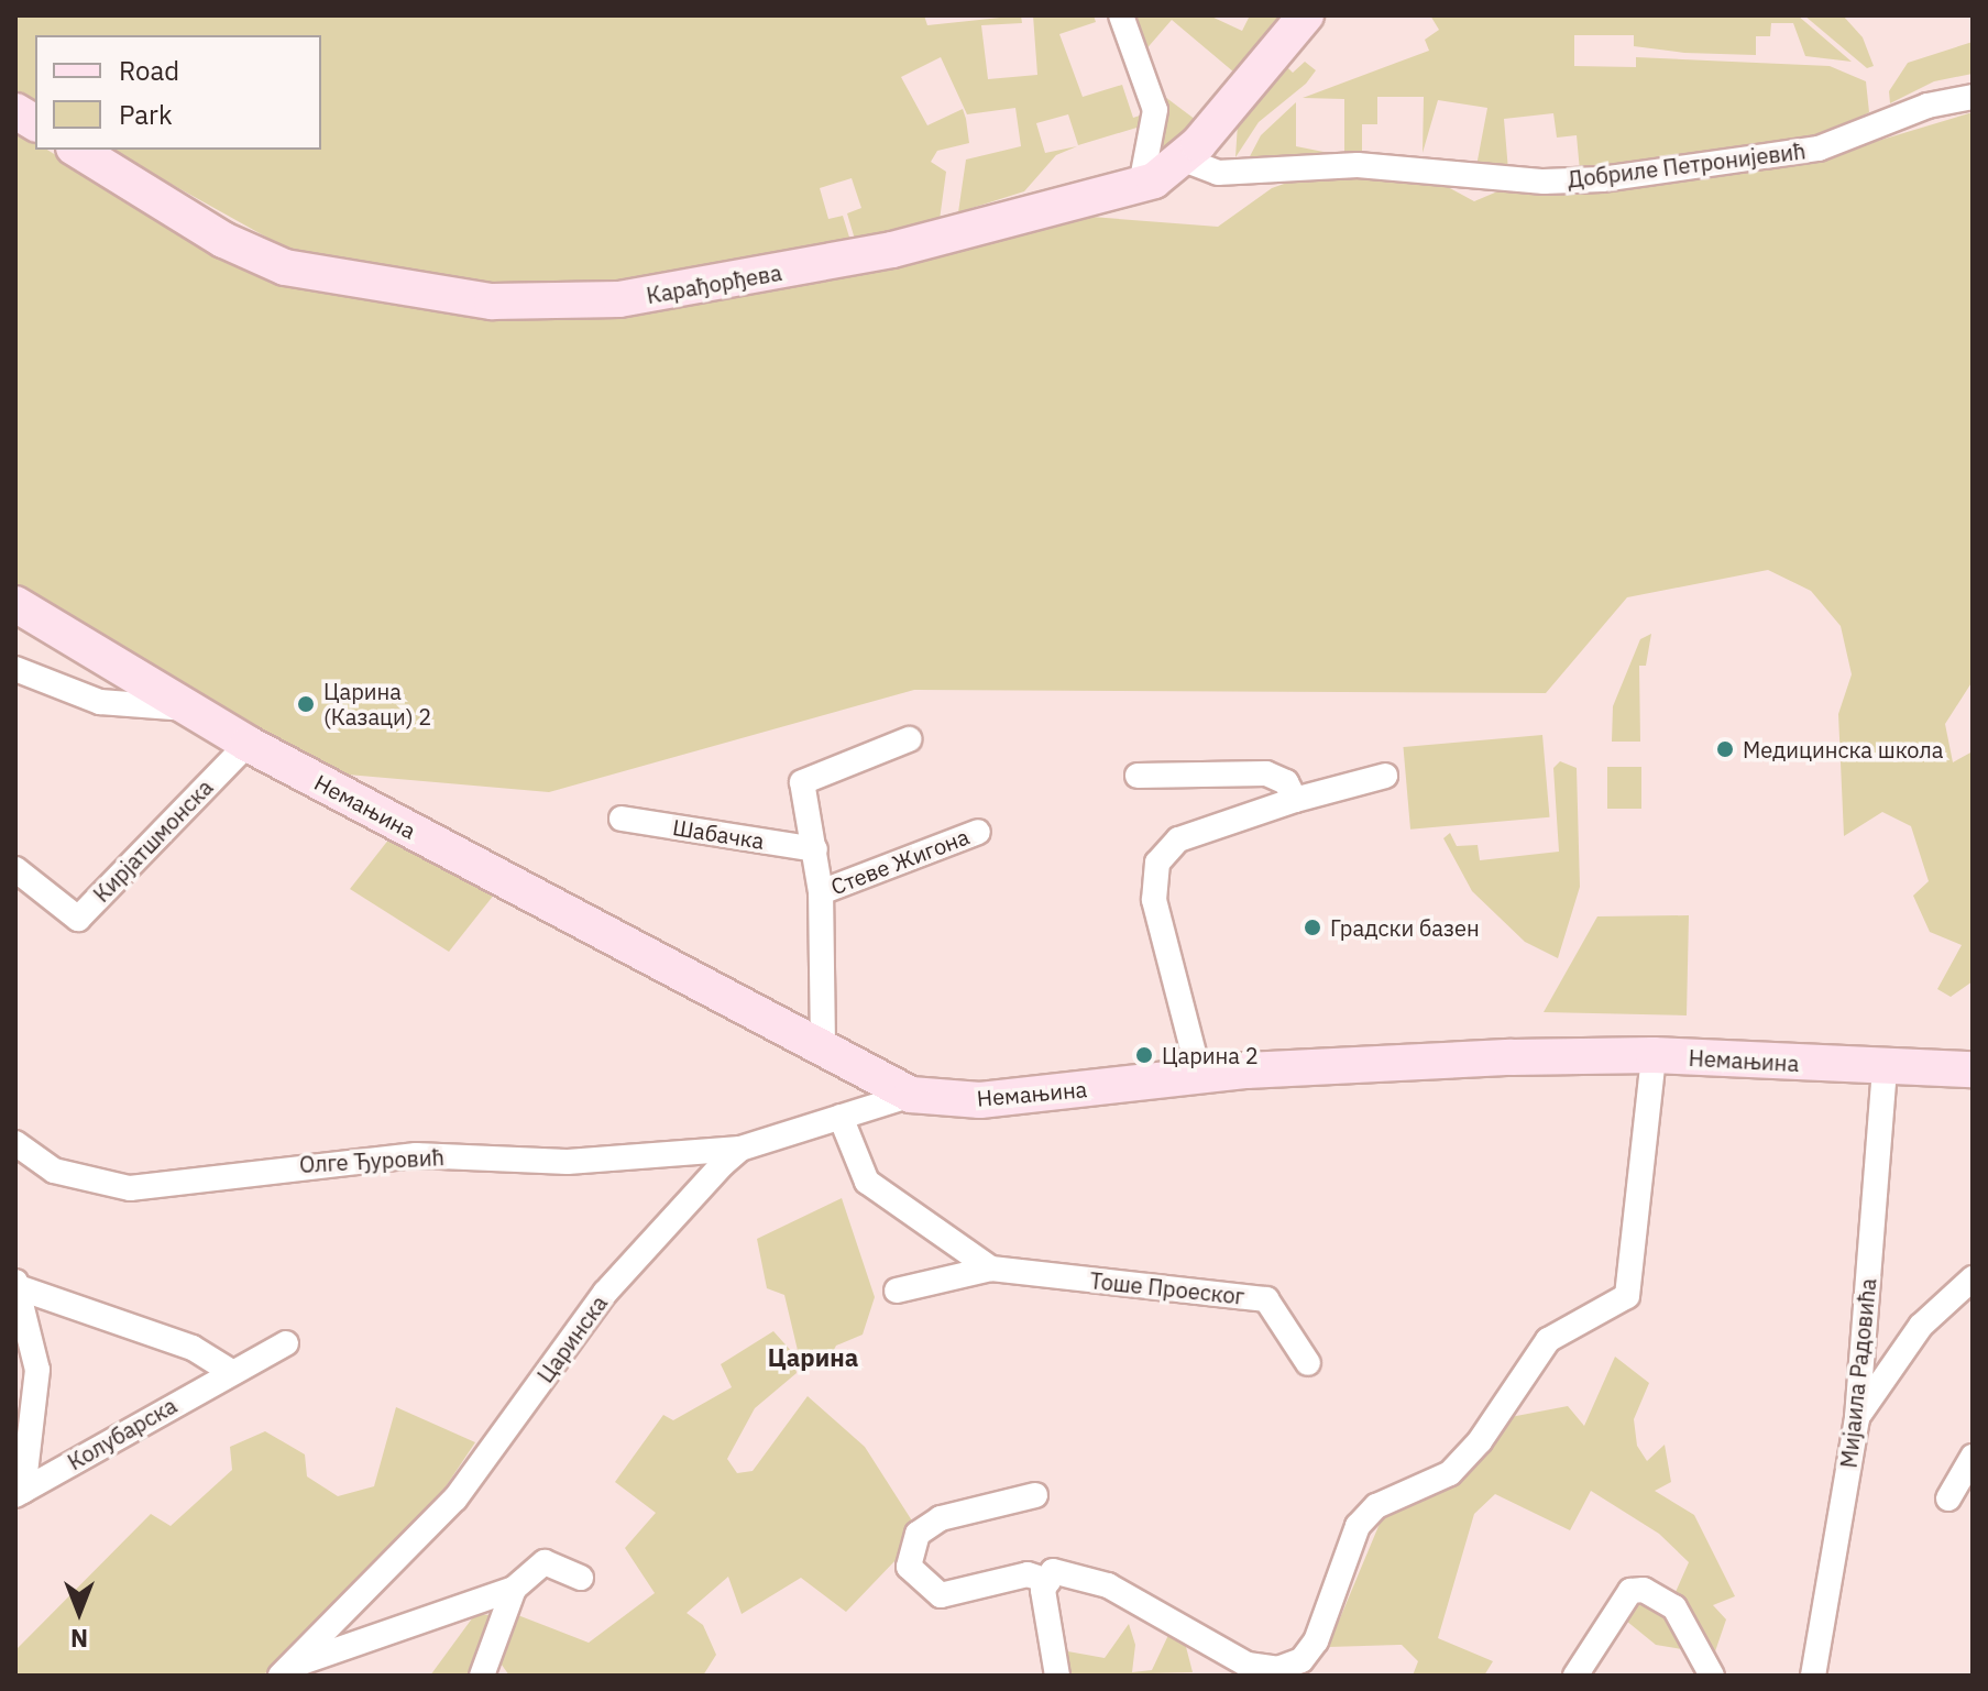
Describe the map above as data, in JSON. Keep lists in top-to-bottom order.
{
  "streets": {
    "main road": ["Карађорђева", "Немањина"],
    "street": [
      "Добриле Петронијевић",
      "Шабачка",
      "Кирјатшмонска",
      "Стеве Жигона",
      "Олге Ђуровић",
      "Тоше Проеског",
      "Царинска",
      "Мијаила Радовића",
      "Колубарска"
    ]
  },
  "crossings": [
    ["Добриле Петронијевић", "Карађорђева"],
    ["Немањина", "Кирјатшмонска"],
    ["Немањина", "Царинска"],
    ["Немањина", "Мијаила Радовића"],
    ["Олге Ђуровић", "Царинска"],
    ["Тоше Проеског", "Царинска"]
  ],
  "districts": ["Царина"],
  "places": [
    "Царина (Казаци) 2",
    "Медицинска школа",
    "Градски базен",
    "Царина 2"
  ],
  "legend": ["Road", "Park"],
  "north": "bottom"
}
